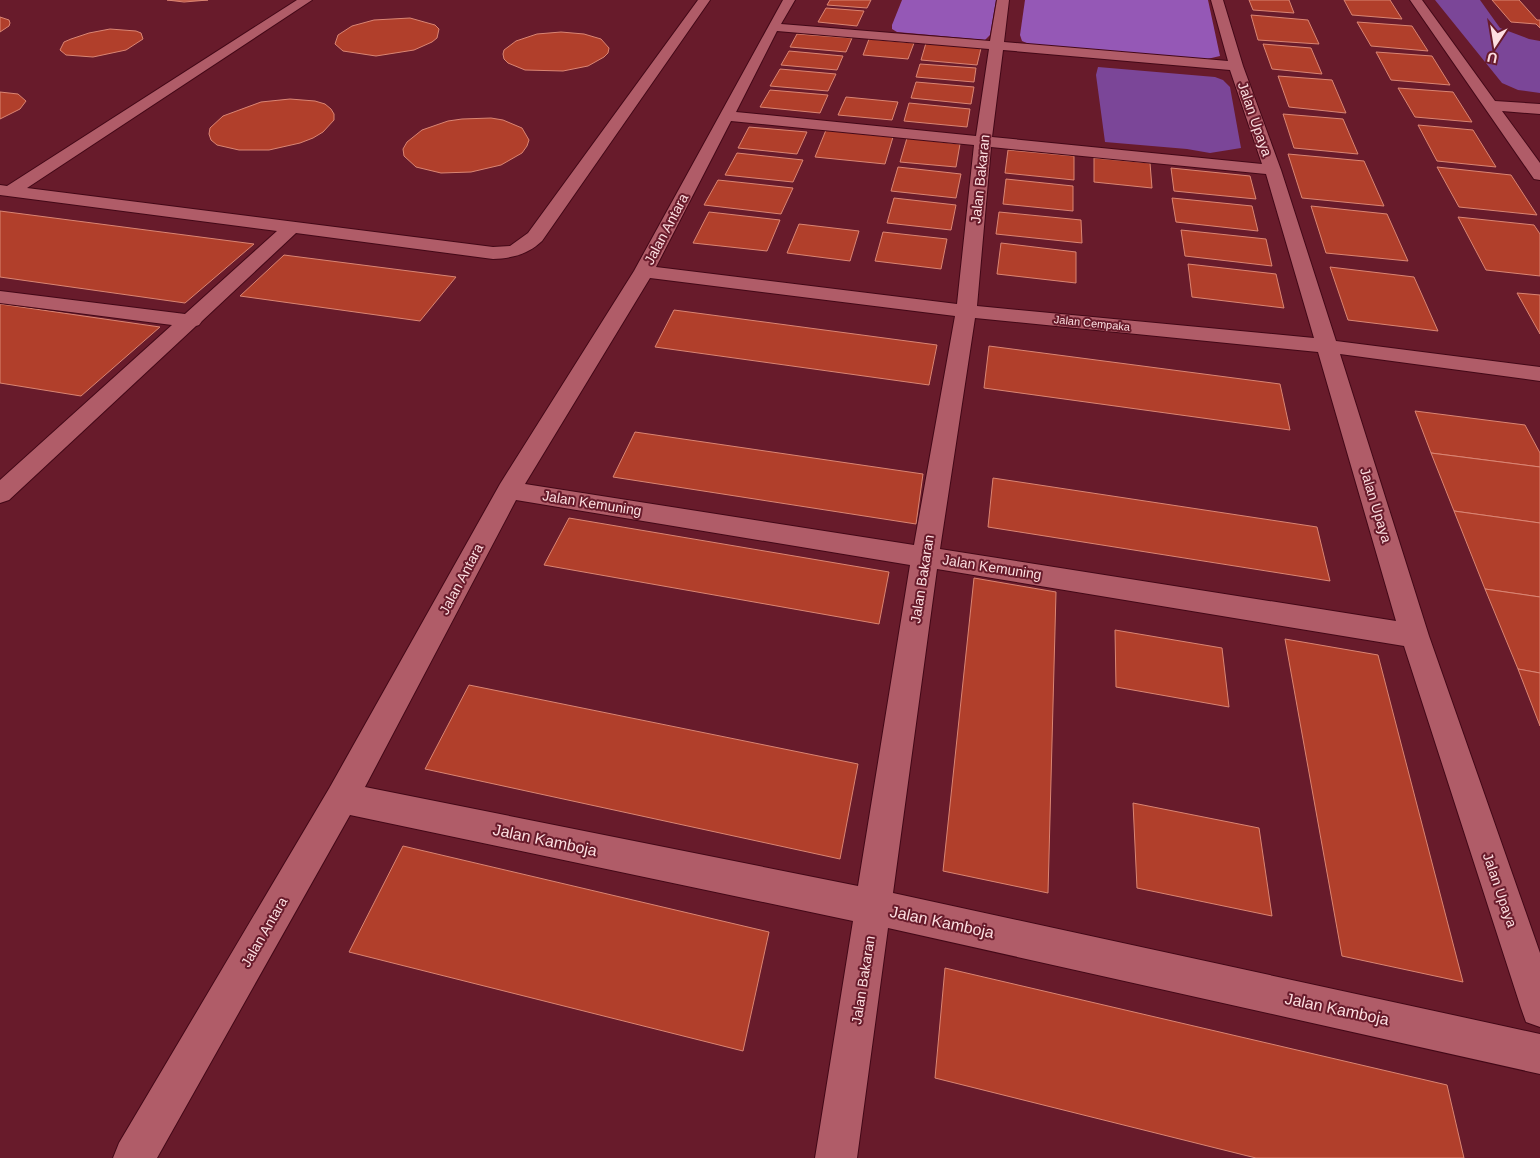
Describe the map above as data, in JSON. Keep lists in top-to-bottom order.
{
  "streets": {
    "street": [
      "Jalan Upaya",
      "Jalan Bakaran",
      "Jalan Antara",
      "Jalan Cempaka",
      "Jalan Kemuning",
      "Jalan Kamboja"
    ]
  },
  "crossings": [
    ["Jalan Upaya", "Jalan Cempaka"],
    ["Jalan Upaya", "Jalan Kemuning"],
    ["Jalan Bakaran", "Jalan Cempaka"],
    ["Jalan Bakaran", "Jalan Kemuning"],
    ["Jalan Bakaran", "Jalan Kamboja"],
    ["Jalan Antara", "Jalan Cempaka"],
    ["Jalan Antara", "Jalan Kemuning"],
    ["Jalan Antara", "Jalan Kamboja"]
  ],
  "north": "bottom"
}
